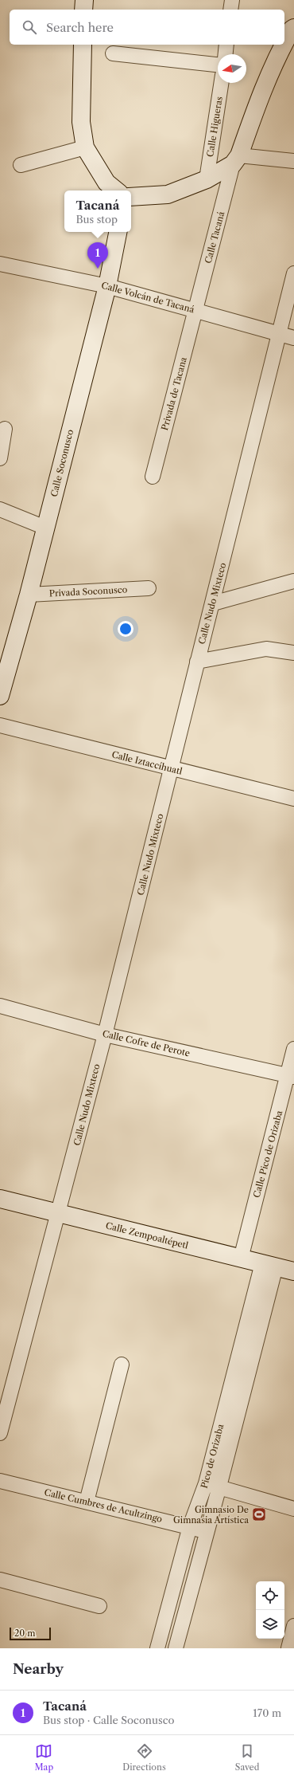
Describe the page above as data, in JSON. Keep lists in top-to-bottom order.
{
  "streets": {
    "main road": ["Calle Soconusco", "Calle Zempoaltépetl"],
    "street": [
      "Calle Higueras",
      "Calle Tacaná",
      "Calle Volcán de Tacaná",
      "Privada de Tacana",
      "Privada Soconusco",
      "Calle Nudo Mixteco",
      "Calle Iztaccíhuatl",
      "Calle Cofre de Perote",
      "Calle Pico de Orizaba",
      "Pico de Orizaba",
      "Calle Cumbres de Acultzingo"
    ]
  },
  "crossings": [
    ["Calle Tacaná", "Calle Volcán de Tacaná"],
    ["Calle Tacaná", "Privada de Tacana"],
    ["Calle Volcán de Tacaná", "Privada de Tacana"],
    ["Calle Volcán de Tacaná", "Calle Soconusco"],
    ["Calle Volcán de Tacaná", "Calle Nudo Mixteco"],
    ["Calle Soconusco", "Privada Soconusco"],
    ["Calle Nudo Mixteco", "Calle Iztaccíhuatl"],
    ["Calle Nudo Mixteco", "Calle Cofre de Perote"],
    ["Calle Nudo Mixteco", "Calle Zempoaltépetl"],
    ["Calle Cofre de Perote", "Calle Pico de Orizaba"],
    ["Calle Pico de Orizaba", "Calle Zempoaltépetl"],
    ["Calle Zempoaltépetl", "Pico de Orizaba"],
    ["Pico de Orizaba", "Calle Cumbres de Acultzingo"]
  ],
  "places": {
    "sports": ["Gimnasio De Gimnasia Artística"]
  },
  "scale_bar": "20 m",
  "north": "left",
  "page": {
    "search": "Search here",
    "popup": ["Tacaná", "Bus stop"],
    "pins": "1",
    "scale": "20 m",
    "heading": "Nearby",
    "list": [
      {
        "mark": "1",
        "name": "Tacaná",
        "note": "Bus stop · Calle Soconusco",
        "value": "170 m"
      }
    ],
    "nav": ["Map", "Directions", "Saved"]
  }
}
